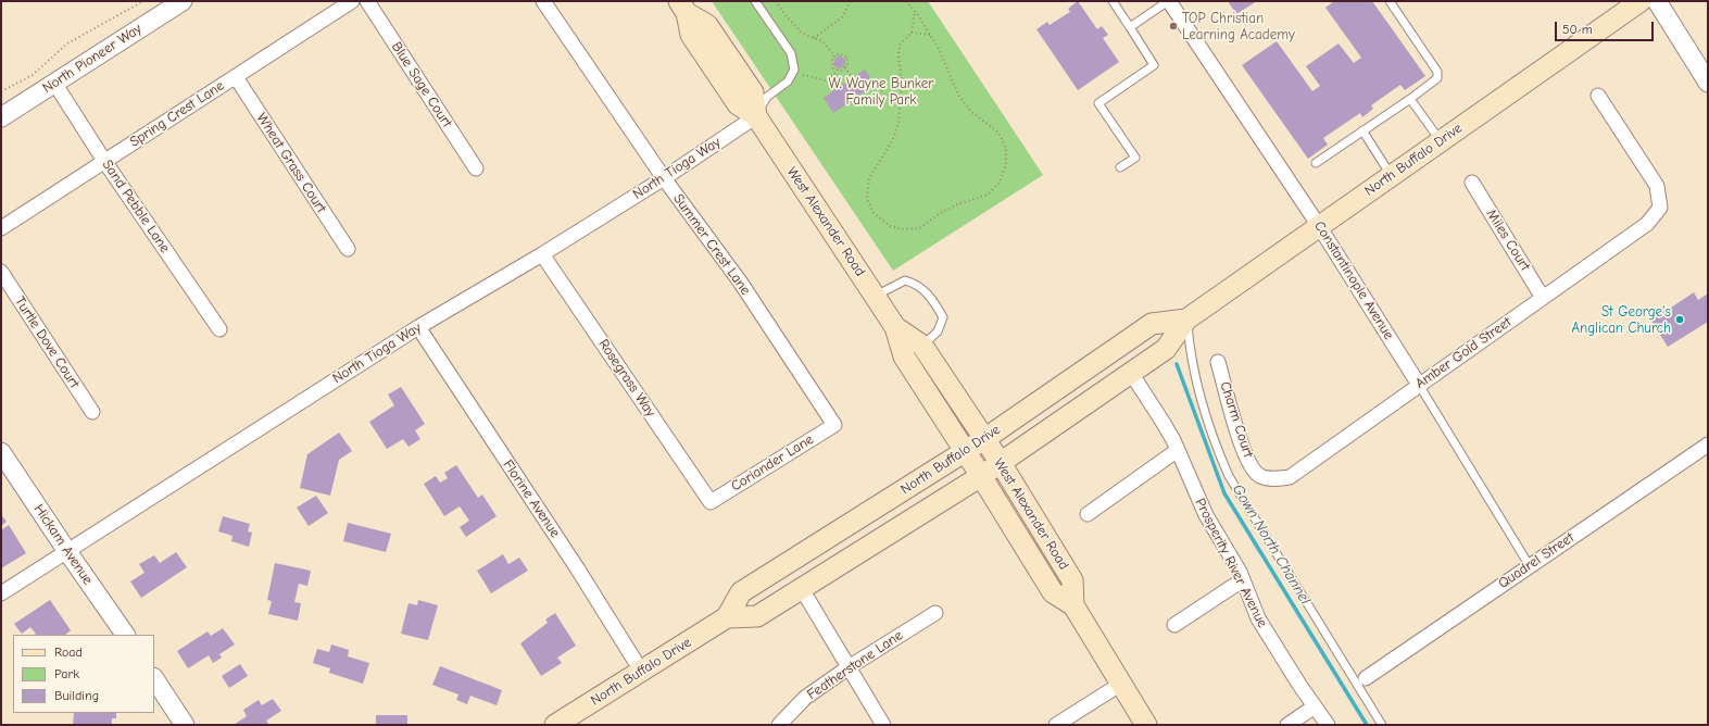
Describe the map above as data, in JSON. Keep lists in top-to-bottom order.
{
  "streets": {
    "main road": ["North Buffalo Drive", "West Alexander Road"],
    "street": [
      "North Pioneer Way",
      "Blue Sage Court",
      "Spring Crest Lane",
      "Wheat Grass Court",
      "North Tioga Way",
      "Sand Pebble Lane",
      "Miles Court",
      "Summer Crest Lane",
      "Constantinople Avenue",
      "Turtle Dove Court",
      "Amber Gold Street",
      "Rosegrass Way",
      "Charm Court",
      "Coriander Lane",
      "Florine Avenue",
      "Hickam Avenue",
      "Quadrel Street",
      "Prosperity River Avenue",
      "Featherstone Lane"
    ]
  },
  "crossings": [
    ["North Pioneer Way", "Sand Pebble Lane"],
    ["Spring Crest Lane", "Wheat Grass Court"],
    ["Spring Crest Lane", "Sand Pebble Lane"],
    ["North Buffalo Drive", "West Alexander Road"],
    ["North Buffalo Drive", "Constantinople Avenue"],
    ["North Buffalo Drive", "Florine Avenue"],
    ["North Buffalo Drive", "Prosperity River Avenue"],
    ["North Tioga Way", "West Alexander Road"],
    ["North Tioga Way", "Summer Crest Lane"],
    ["North Tioga Way", "Rosegrass Way"],
    ["North Tioga Way", "Florine Avenue"],
    ["North Tioga Way", "Hickam Avenue"],
    ["Miles Court", "Amber Gold Street"],
    ["Summer Crest Lane", "Coriander Lane"],
    ["Constantinople Avenue", "Amber Gold Street"],
    ["Constantinople Avenue", "Quadrel Street"],
    ["Amber Gold Street", "Charm Court"],
    ["Rosegrass Way", "Coriander Lane"]
  ],
  "water": ["Gown North Channel"],
  "parks": ["W. Wayne Bunker Family Park"],
  "places": ["TOP Christian Learning Academy", "St George's Anglican Church"],
  "legend": ["Road", "Park", "Building"],
  "scale_bar": "50 m"
}
